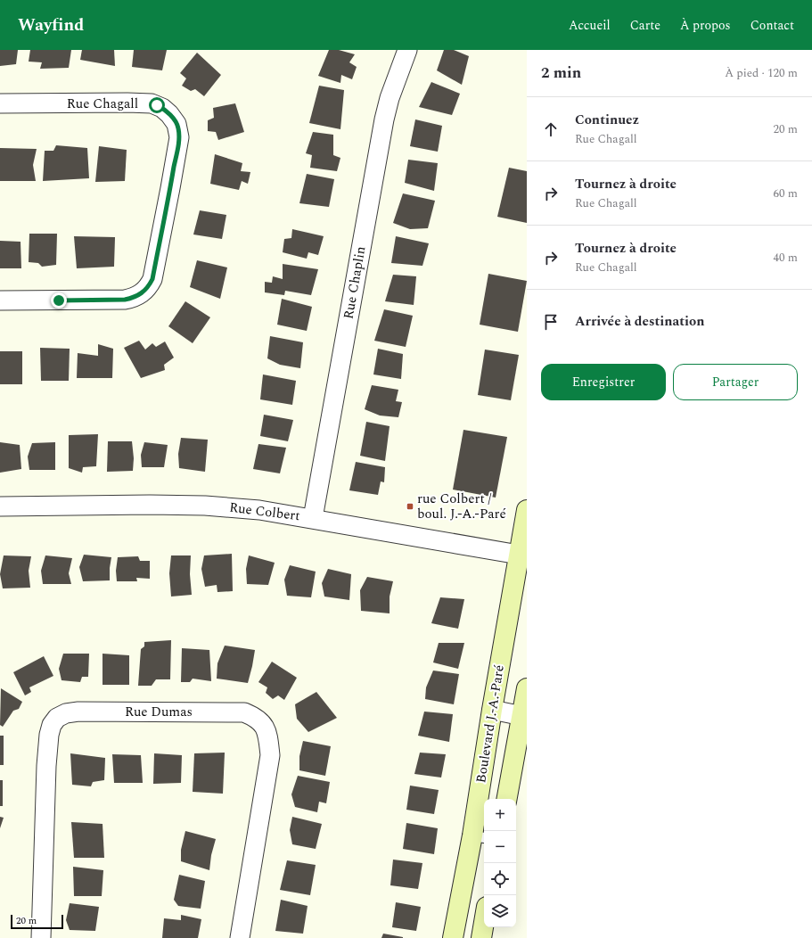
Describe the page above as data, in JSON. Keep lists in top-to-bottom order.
{
  "streets": {
    "street": [
      "Rue Chagall",
      "Rue Chaplin",
      "Rue Colbert",
      "Rue Dumas",
      "Boulevard J.-A.-Paré"
    ]
  },
  "crossings": [
    ["Rue Chaplin", "Rue Colbert"],
    ["Rue Colbert", "Boulevard J.-A.-Paré"]
  ],
  "places": {
    "transit": ["rue Colbert / boul. J.-A.-Paré"]
  },
  "scale_bar": "20 m",
  "page": {
    "header": "Wayfind",
    "nav": [
      "Accueil",
      "Carte",
      "À propos",
      "Contact"
    ],
    "heading": ["2 min", "À pied · 120 m"],
    "list": [
      ["Continuez", "Rue Chagall", "20 m"],
      ["Tournez à droite", "Rue Chagall", "60 m"],
      ["Tournez à droite", "Rue Chagall", "40 m"],
      "Arrivée à destination"
    ],
    "buttons": ["Enregistrer", "Partager"],
    "map_buttons": ["+", "−"],
    "scale": "20 m"
  }
}
